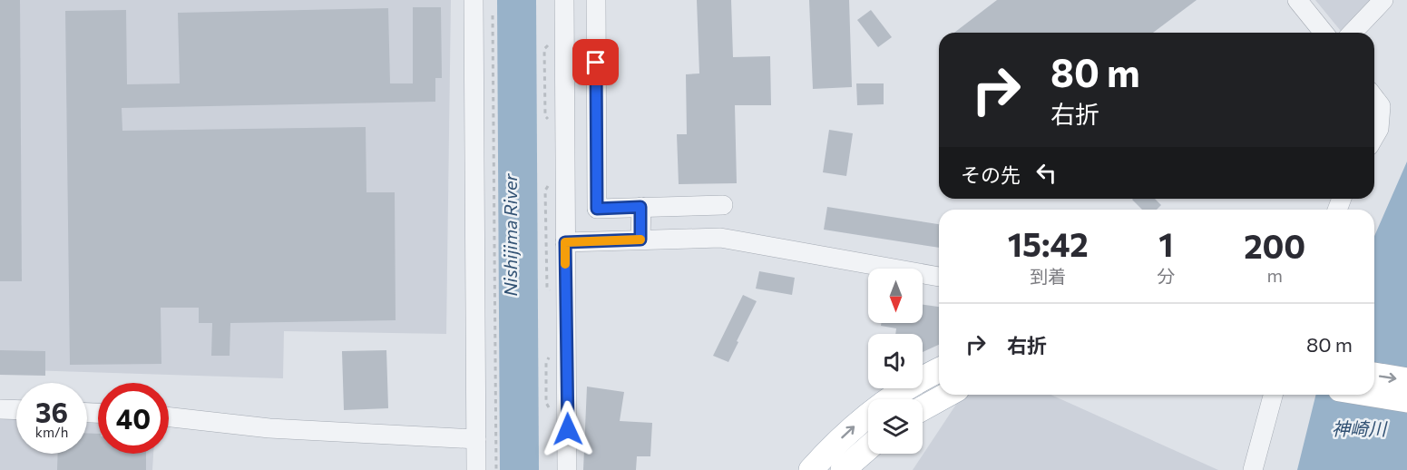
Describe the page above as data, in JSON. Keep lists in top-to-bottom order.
{
  "water": ["Nishijima River", "神崎川"],
  "north": "bottom",
  "page": {
    "turn": ["80 m", "右折"],
    "then": "その先",
    "eta": [
      "15:42",
      "到着",
      "1",
      "分",
      "200",
      "m"
    ],
    "list": [
      {
        "name": "右折",
        "value": "80 m"
      }
    ],
    "speed": "36 km/h",
    "limit": "40"
  }
}
